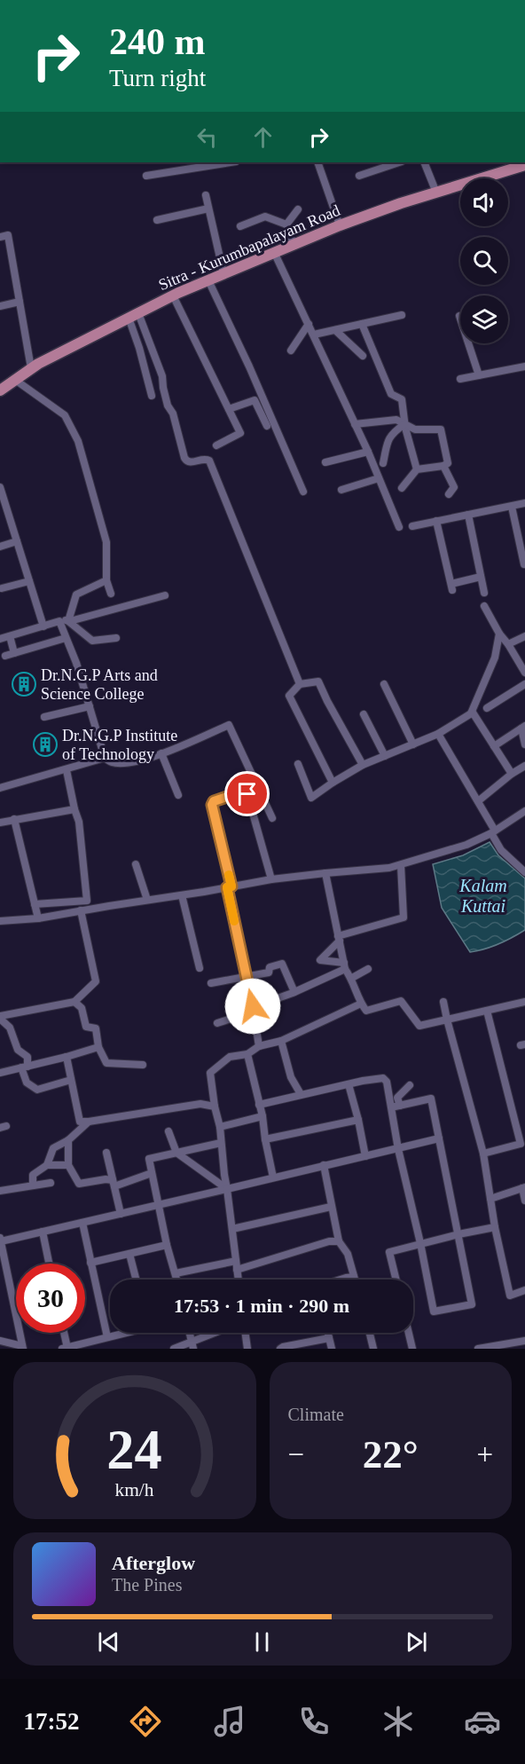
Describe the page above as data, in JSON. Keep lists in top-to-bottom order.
{
  "streets": {
    "main road": ["Sitra - Kurumbapalayam Road"]
  },
  "water": ["Kalam Kuttai"],
  "places": {
    "building": ["Dr.N.G.P Arts and Science College", "Dr.N.G.P Institute of Technology"]
  },
  "page": {
    "turn": ["240 m", "Turn right"],
    "limit": "30",
    "trip": "17:53 · 1 min · 290 m",
    "tile": "Climate",
    "heat": ["−", "22°", "+"],
    "song": ["Afterglow", "The Pines"],
    "tabs": "17:52",
    "gauge": ["24", "km/h"]
  }
}
